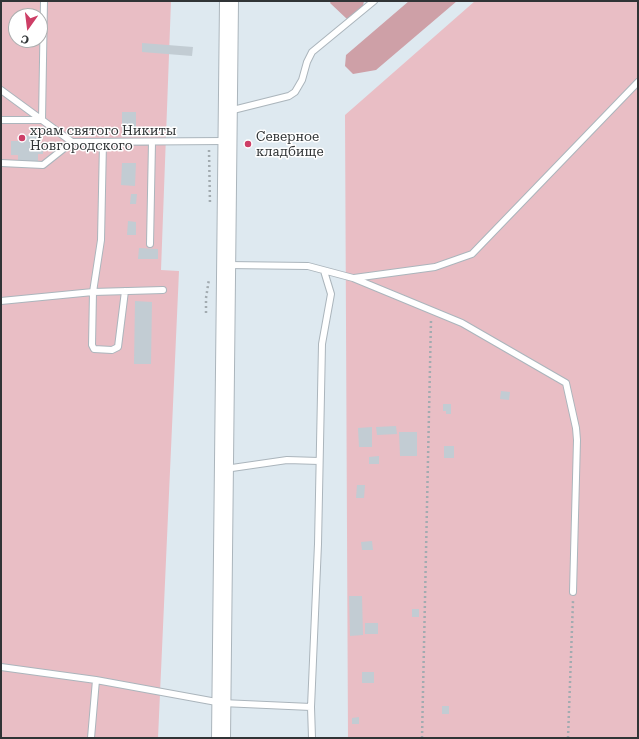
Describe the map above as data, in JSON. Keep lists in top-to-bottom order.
{
  "places": ["храм святого Никиты Новгородского", "Северное кладбище"],
  "north": "bottom"
}
